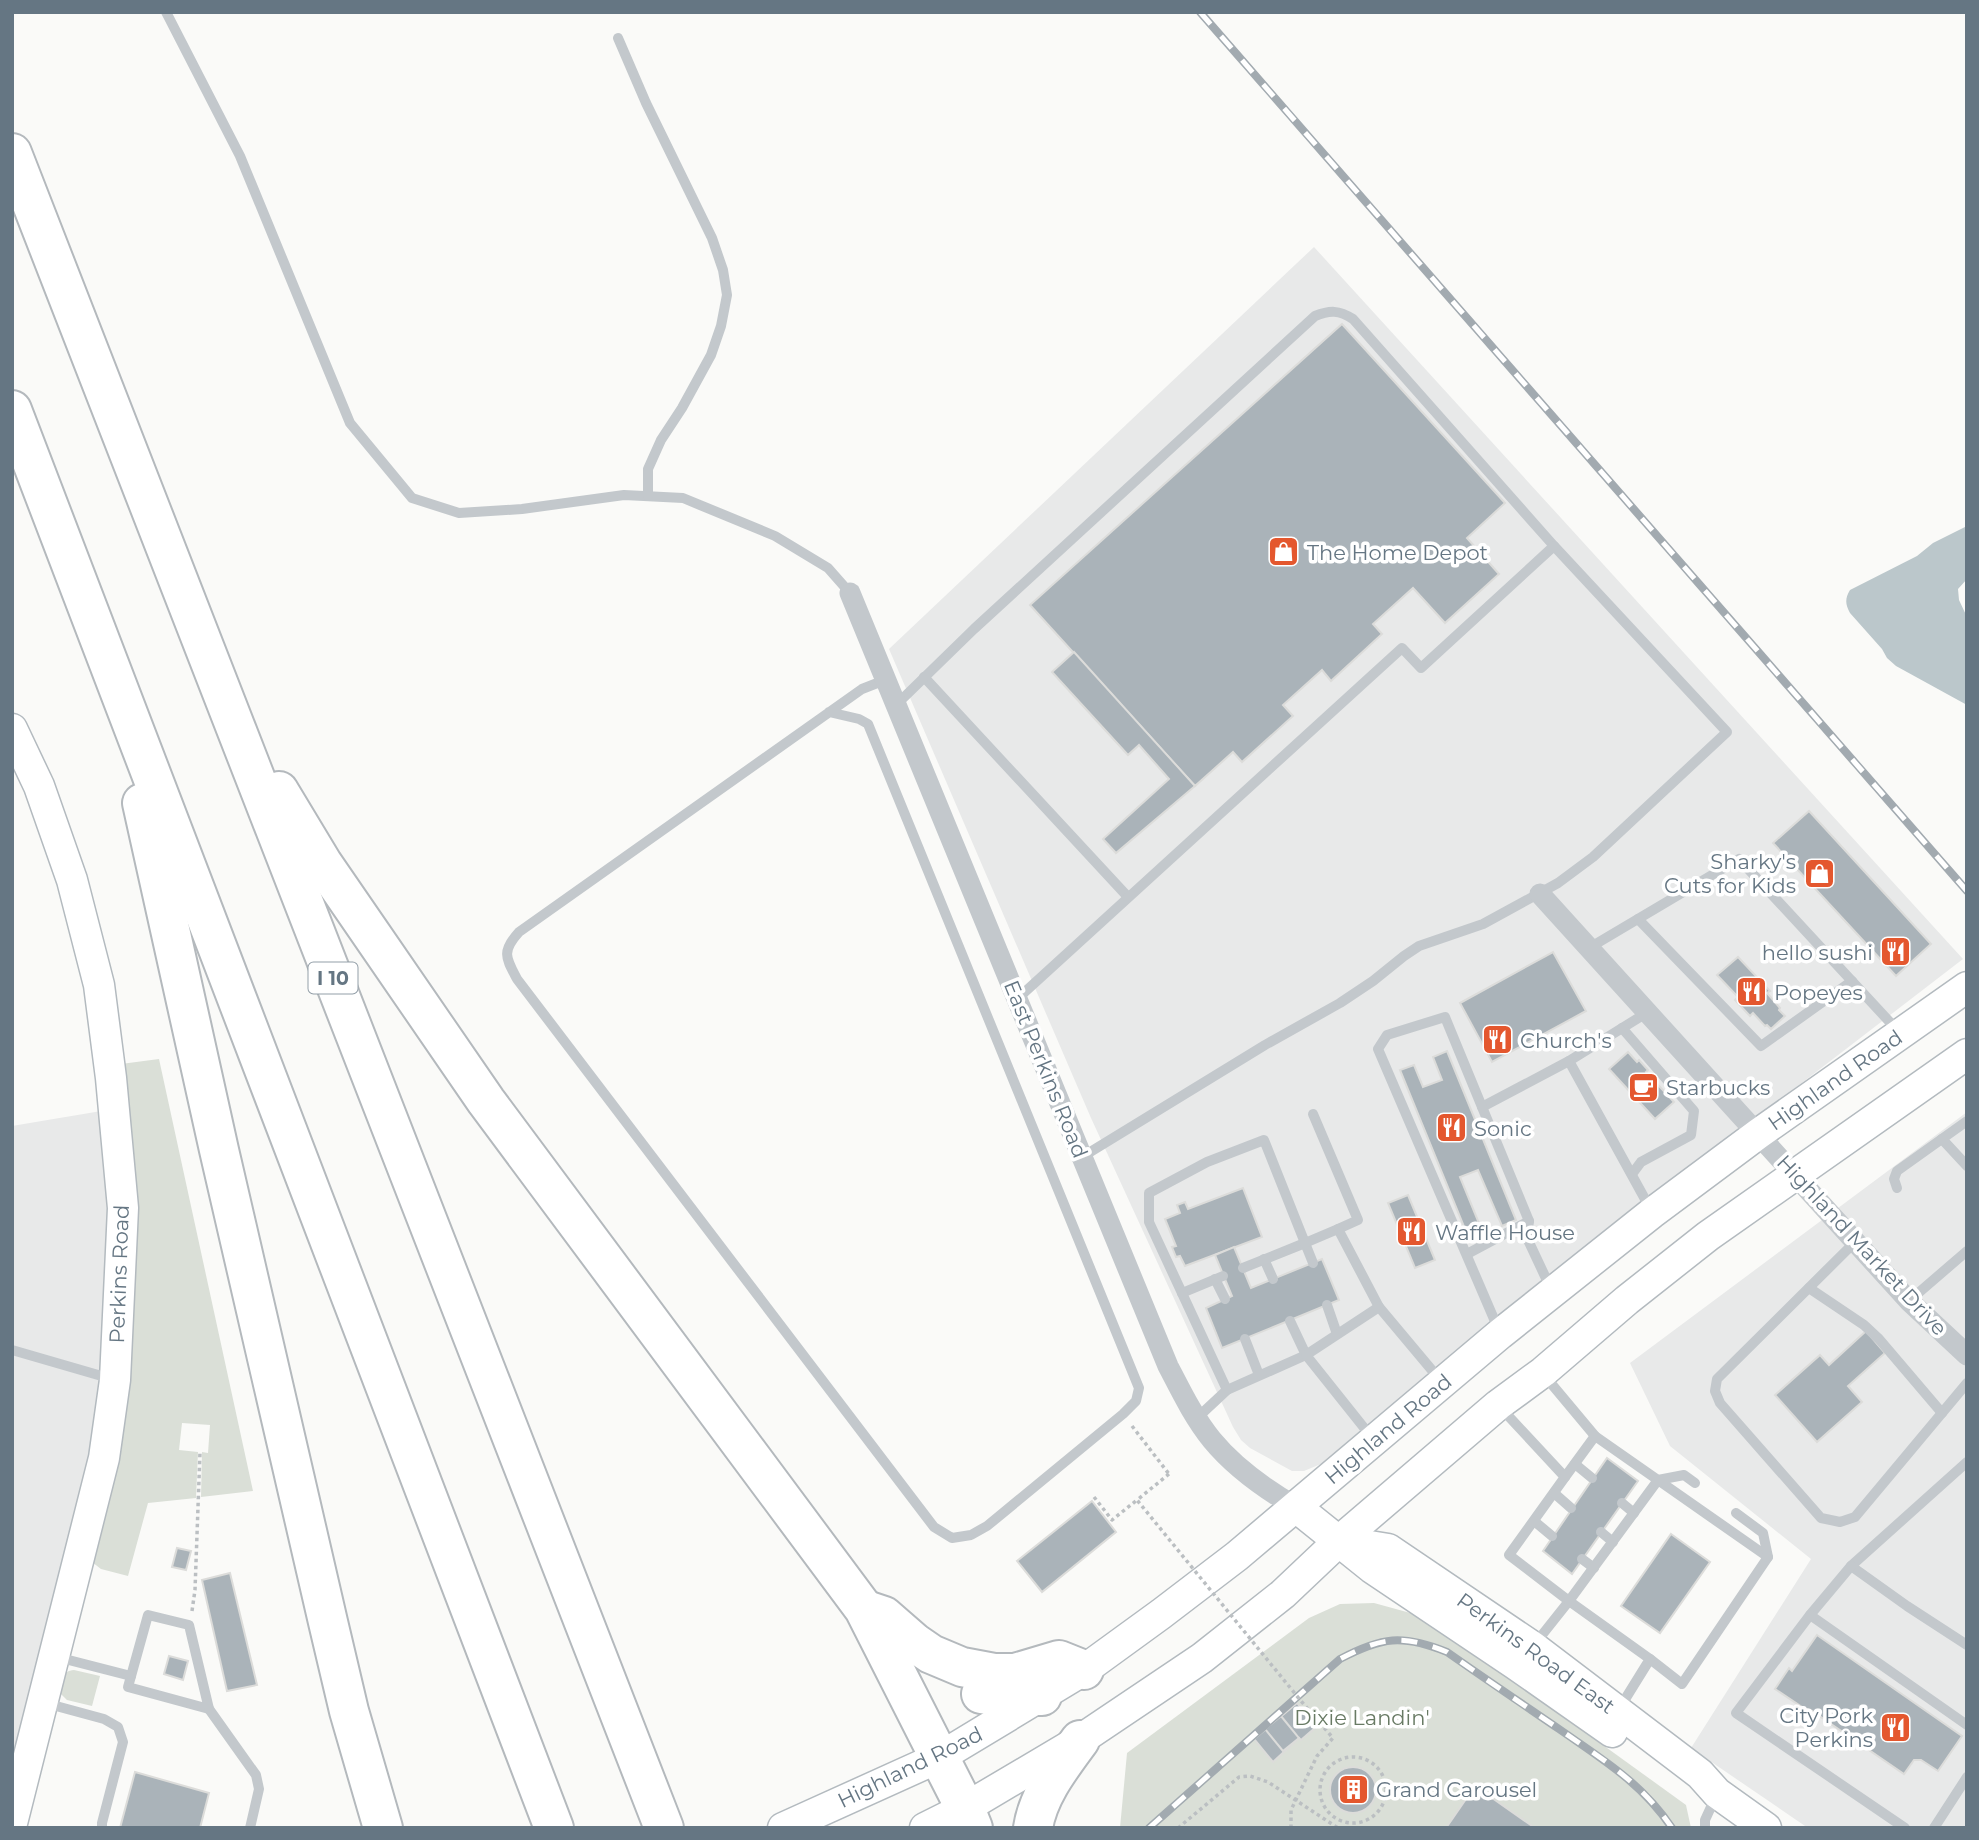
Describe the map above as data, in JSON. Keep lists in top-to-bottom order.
{
  "streets": {
    "highway": ["I 10"],
    "main road": ["Highland Road", "Perkins Road", "Perkins Road East"],
    "street": ["East Perkins Road", "Highland Market Drive"]
  },
  "crossings": [
    ["East Perkins Road", "Highland Road"],
    ["East Perkins Road", "Perkins Road East"],
    ["Highland Road", "Highland Market Drive"],
    ["Highland Road", "Perkins Road East"]
  ],
  "parks": ["Dixie Landin'"],
  "places": {
    "shop": ["The Home Depot", "Sharky's Cuts for Kids"],
    "restaurant": [
      "hello sushi",
      "Popeyes",
      "Church's",
      "Sonic",
      "Waffle House",
      "City Pork Perkins"
    ],
    "cafe": ["Starbucks"],
    "building": ["Grand Carousel"]
  }
}
